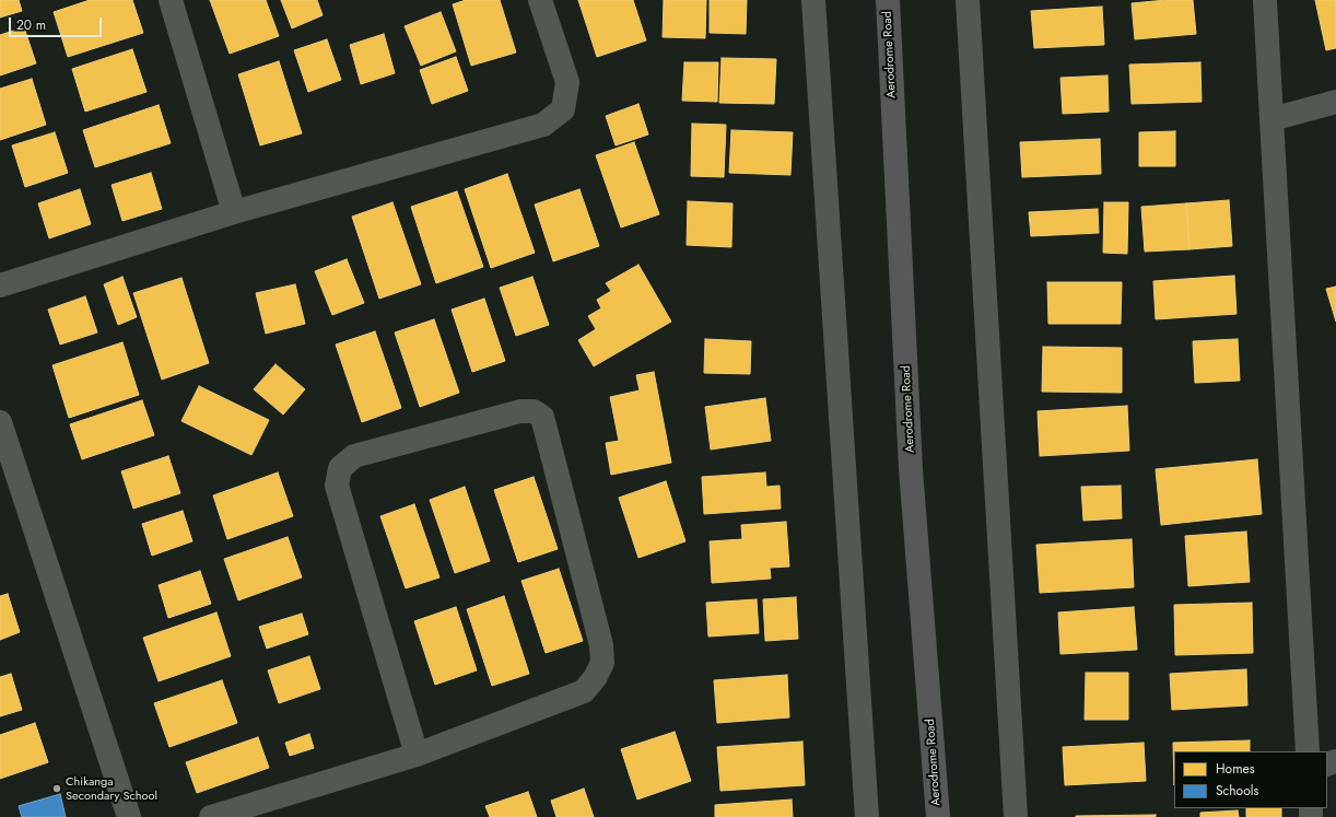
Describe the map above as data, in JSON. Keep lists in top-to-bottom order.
{
  "streets": {
    "street": ["Aerodrome Road"]
  },
  "places": ["Chikanga Secondary School"],
  "legend": ["Homes", "Schools"],
  "scale_bar": "20 m"
}
